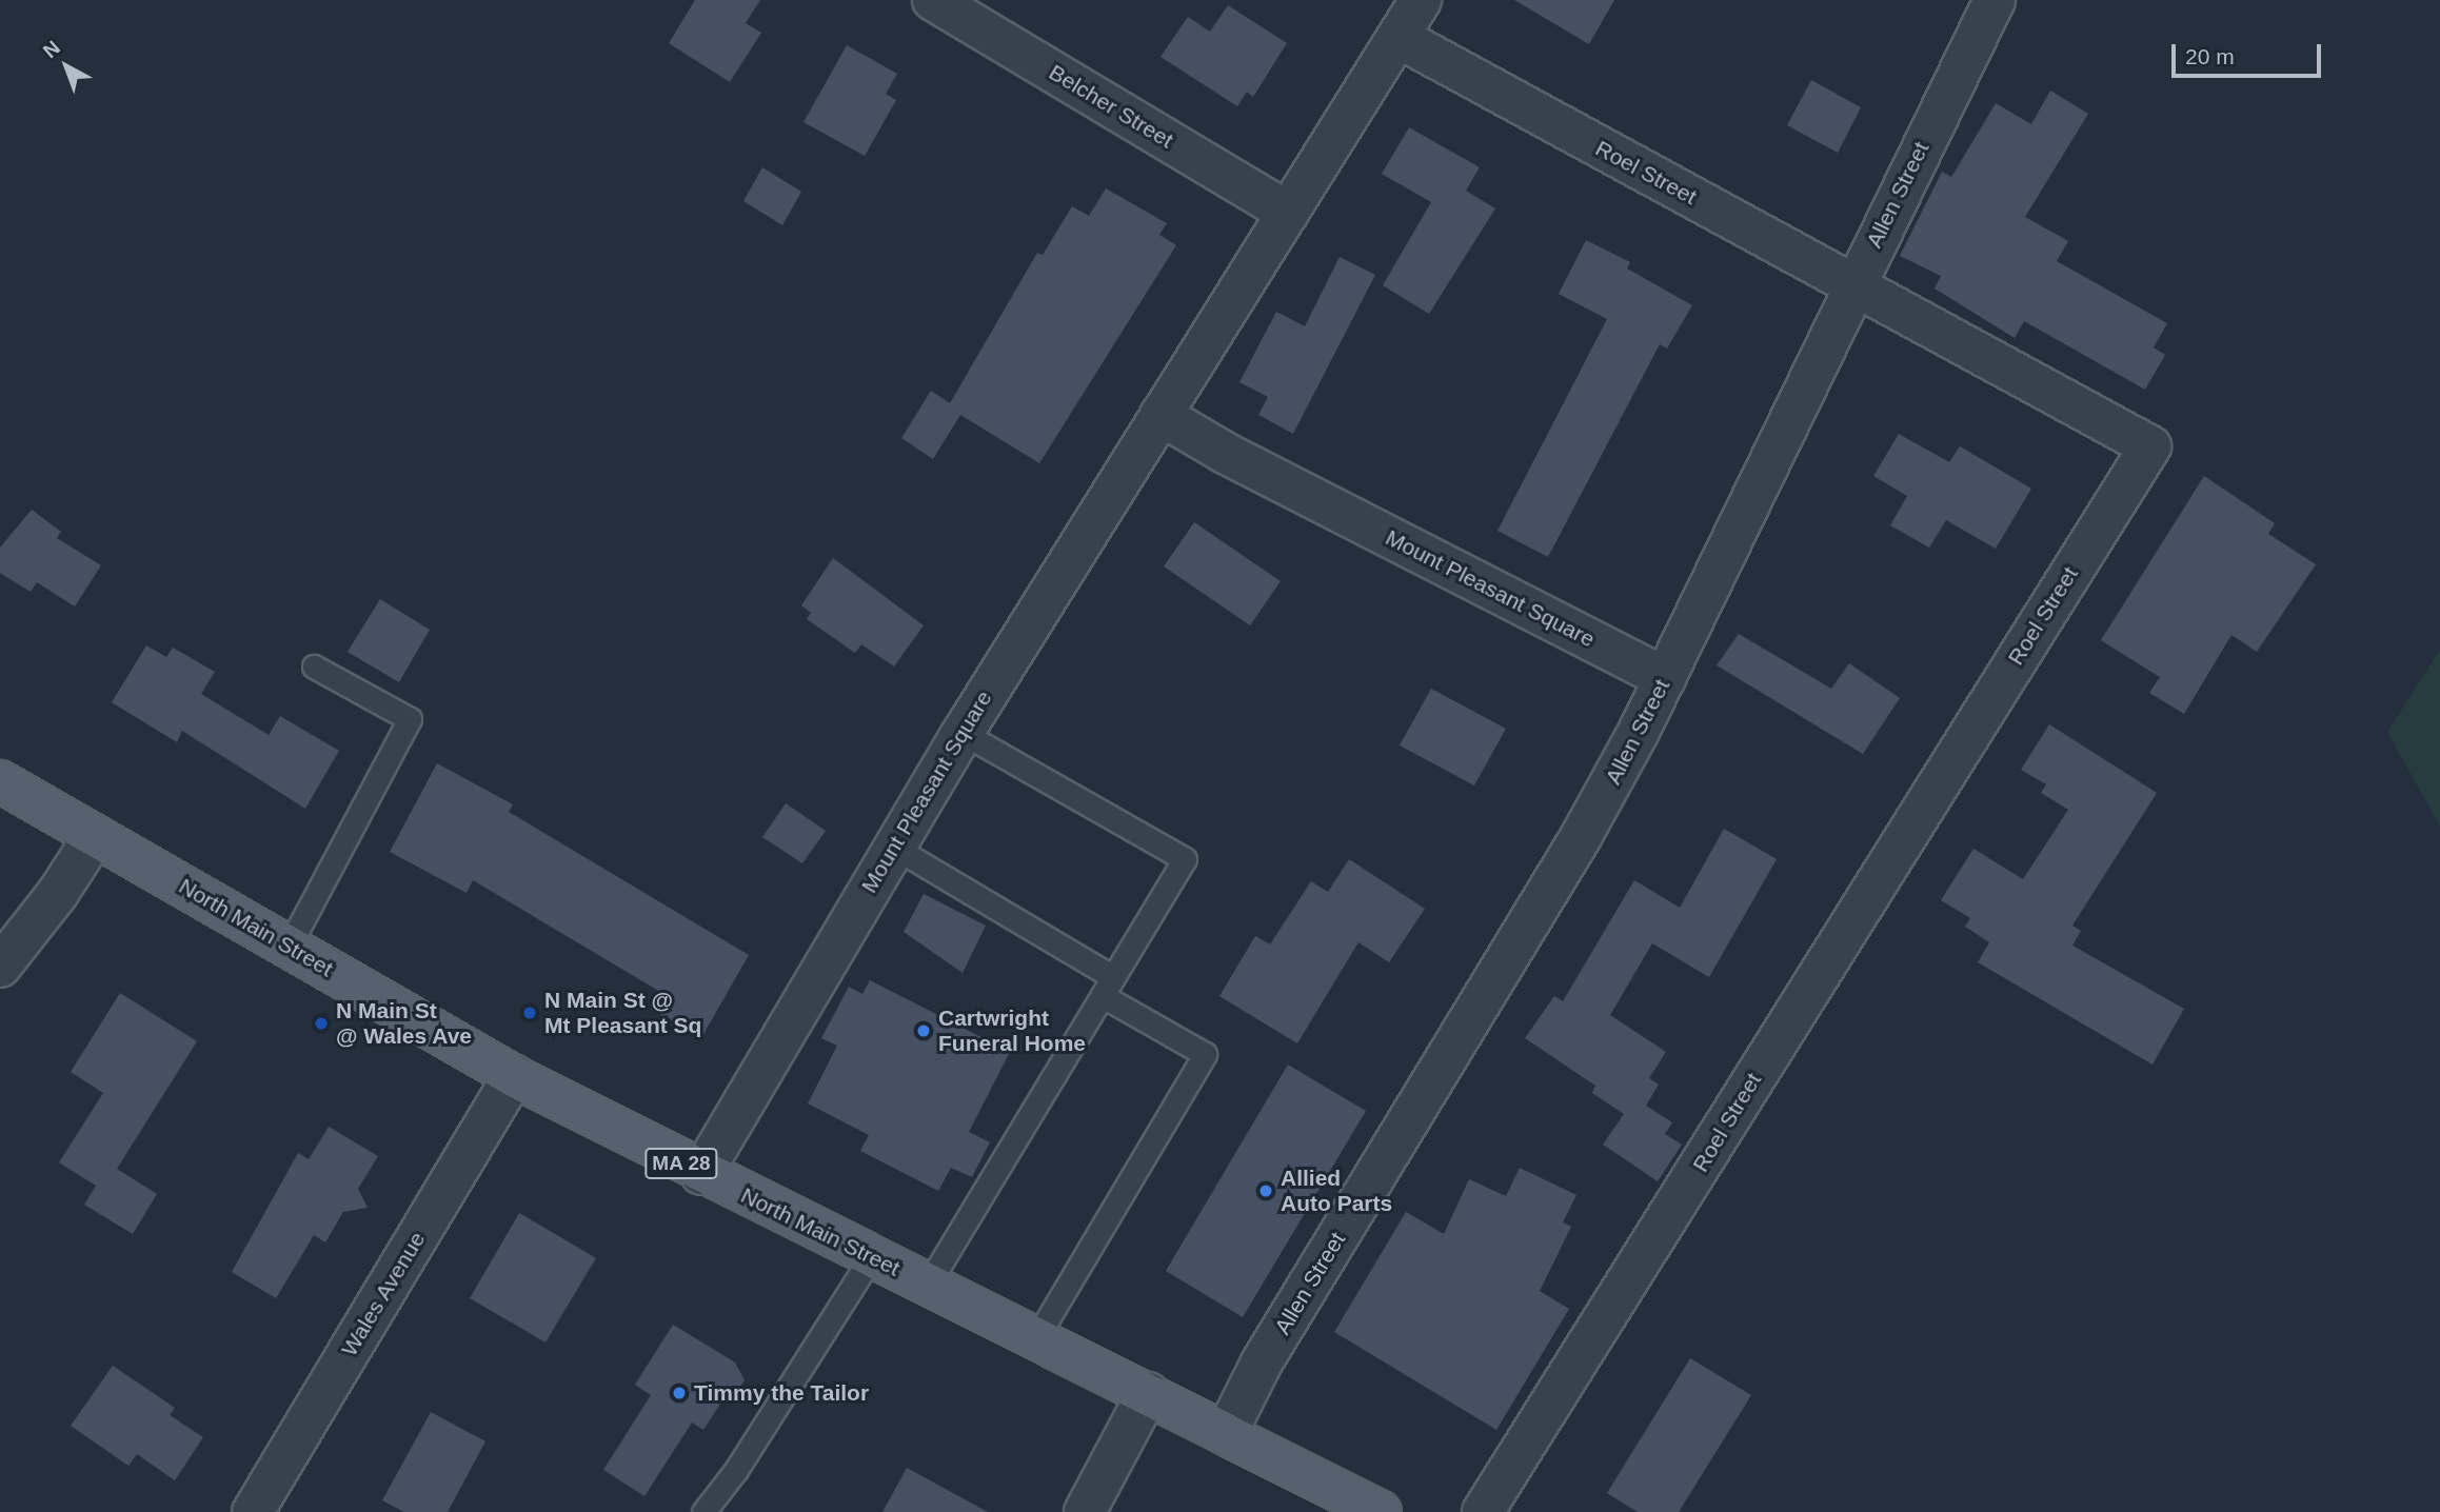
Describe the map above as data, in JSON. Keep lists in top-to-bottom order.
{
  "streets": {
    "main road": ["North Main Street", "MA 28"],
    "street": [
      "Belcher Street",
      "Roel Street",
      "Allen Street",
      "Mount Pleasant Square",
      "Wales Avenue"
    ]
  },
  "crossings": [
    ["Belcher Street", "Mount Pleasant Square"],
    ["Roel Street", "Allen Street"],
    ["Roel Street", "Mount Pleasant Square"],
    ["Allen Street", "Mount Pleasant Square"],
    ["Allen Street", "North Main Street"],
    ["Mount Pleasant Square", "North Main Street"],
    ["North Main Street", "Wales Avenue"]
  ],
  "places": [
    "N Main St @ Mt Pleasant Sq",
    "N Main St @ Wales Ave",
    "Cartwright Funeral Home",
    "Allied Auto Parts",
    "Timmy the Tailor"
  ],
  "scale_bar": "20 m",
  "north": "top left"
}
